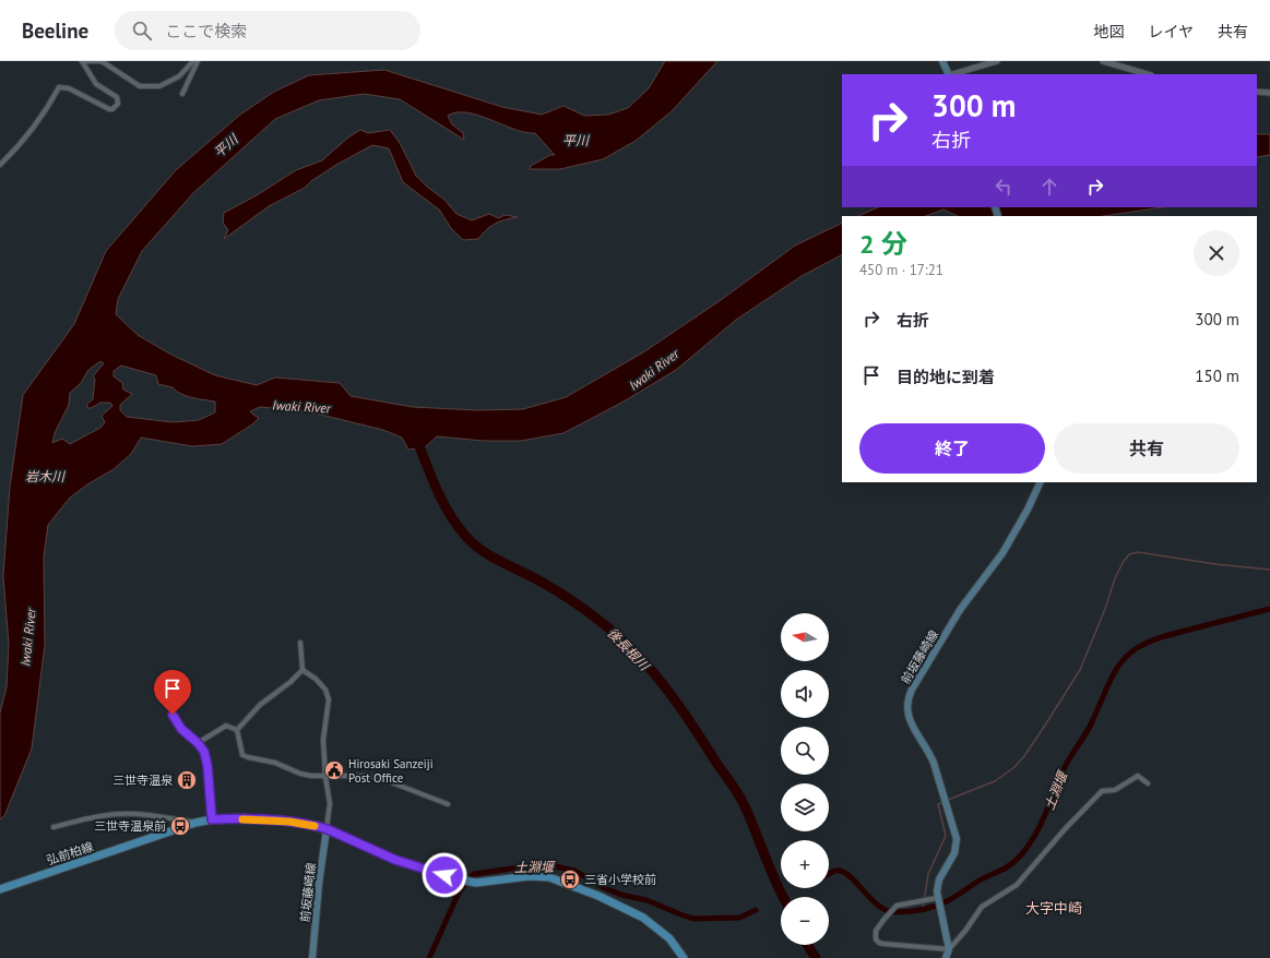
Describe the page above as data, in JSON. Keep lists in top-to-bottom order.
{
  "streets": {
    "main road": ["前坂藤崎線", "弘前柏線"]
  },
  "crossings": [
    ["前坂藤崎線", "弘前柏線"]
  ],
  "districts": ["大字中崎"],
  "water": [
    "平川",
    "Iwaki River",
    "岩木川",
    "後長根川",
    "土淵堰"
  ],
  "places": {
    "public building": ["Hirosaki Sanzeiji Post Office"],
    "building": ["三世寺温泉"],
    "bus stop": ["三世寺温泉前", "三省小学校前"]
  },
  "north": "left",
  "page": {
    "header": "Beeline",
    "search": "ここで検索",
    "nav": ["地図", "レイヤ", "共有"],
    "turn": ["300 m", "右折"],
    "heading": ["2 分", "450 m · 17:21"],
    "list": [
      {
        "name": "右折",
        "value": "300 m"
      },
      {
        "name": "目的地に到着",
        "value": "150 m"
      }
    ],
    "buttons": ["終了", "共有"],
    "map_buttons": ["+", "−"]
  }
}
